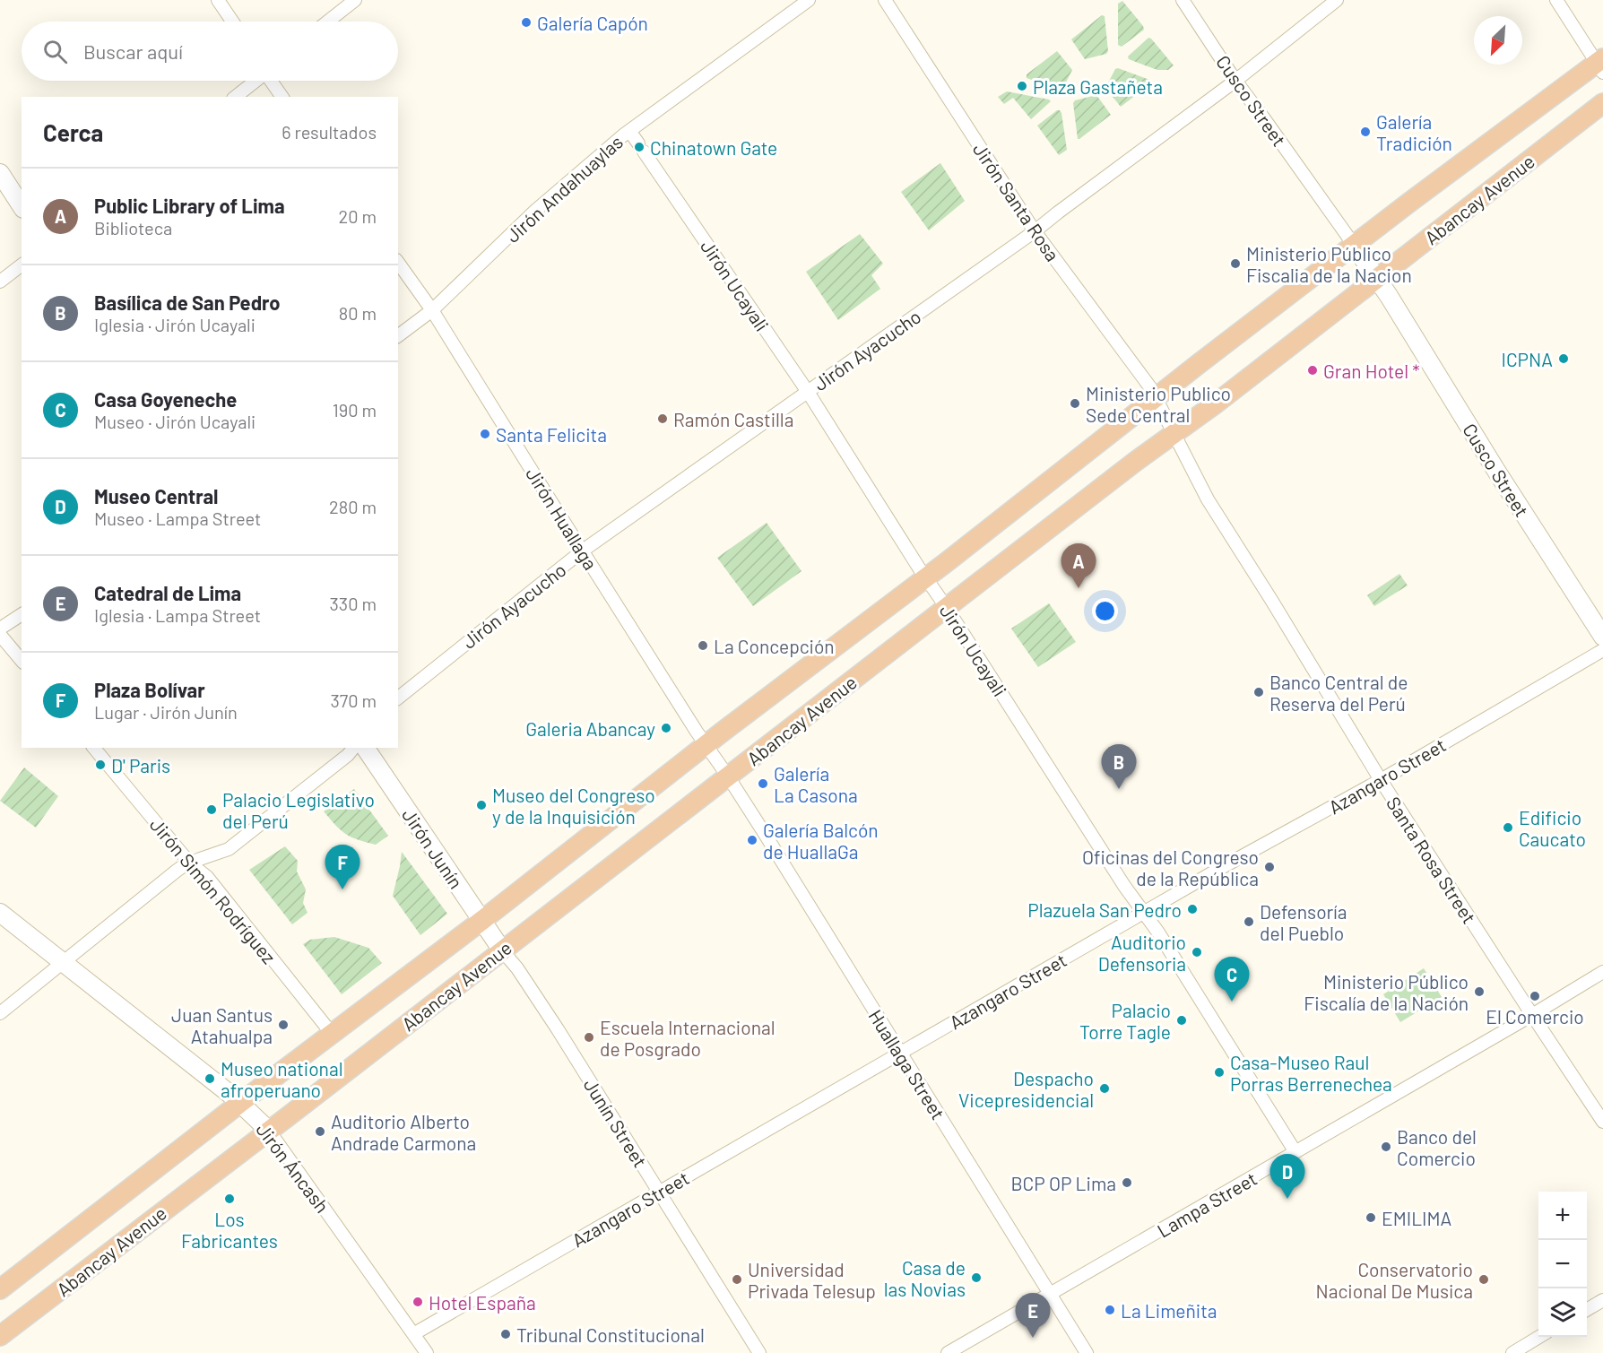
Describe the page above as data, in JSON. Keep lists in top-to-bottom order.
{
  "streets": {
    "main road": ["Abancay Avenue"],
    "street": [
      "Cusco Street",
      "Jirón Andahuaylas",
      "Jirón Santa Rosa",
      "Jirón Ucayali",
      "Jirón Ayacucho",
      "Jirón Huallaga",
      "Azangaro Street",
      "Jirón Junín",
      "Santa Rosa Street",
      "Jirón Simón Rodríguez",
      "Huallaga Street",
      "Junín Street",
      "Jirón Áncash",
      "Lampa Street"
    ]
  },
  "crossings": [
    ["Cusco Street", "Abancay Avenue"],
    ["Cusco Street", "Jirón Ayacucho"],
    ["Jirón Andahuaylas", "Jirón Ucayali"],
    ["Jirón Andahuaylas", "Jirón Huallaga"],
    ["Abancay Avenue", "Jirón Santa Rosa"],
    ["Abancay Avenue", "Jirón Ucayali"],
    ["Abancay Avenue", "Jirón Huallaga"],
    ["Abancay Avenue", "Jirón Junín"],
    ["Abancay Avenue", "Santa Rosa Street"],
    ["Abancay Avenue", "Jirón Simón Rodríguez"],
    ["Abancay Avenue", "Huallaga Street"],
    ["Abancay Avenue", "Junín Street"],
    ["Abancay Avenue", "Jirón Áncash"],
    ["Jirón Santa Rosa", "Jirón Ayacucho"],
    ["Jirón Santa Rosa", "Santa Rosa Street"],
    ["Jirón Ucayali", "Jirón Ayacucho"],
    ["Jirón Ucayali", "Azangaro Street"],
    ["Jirón Ucayali", "Lampa Street"],
    ["Jirón Ayacucho", "Jirón Huallaga"],
    ["Jirón Huallaga", "Huallaga Street"],
    ["Azangaro Street", "Santa Rosa Street"],
    ["Azangaro Street", "Huallaga Street"],
    ["Azangaro Street", "Junín Street"],
    ["Azangaro Street", "Jirón Áncash"],
    ["Jirón Junín", "Junín Street"],
    ["Santa Rosa Street", "Lampa Street"],
    ["Huallaga Street", "Lampa Street"]
  ],
  "places": [
    "Galería Capón",
    "Plaza Gastañeta",
    "Galería Tradición",
    "Chinatown Gate",
    "Ministerio Público Fiscalia de la Nacion",
    "ICPNA",
    "Gran Hotel *",
    "Ministerio Publico Sede Central",
    "Ramón Castilla",
    "Santa Felicita",
    "La Concepción",
    "Banco Central de Reserva del Perú",
    "Galeria Abancay",
    "D' Paris",
    "Galería La Casona",
    "Museo del Congreso y de la Inquisición",
    "Palacio Legislativo del Perú",
    "Edificio Caucato",
    "Galería Balcón de HuallaGa",
    "Oficinas del Congreso de la República",
    "Plazuela San Pedro",
    "Defensoría del Pueblo",
    "Auditorio Defensoria",
    "Ministerio Público Fiscalía de la Nación",
    "El Comercio",
    "Palacio Torre Tagle",
    "Juan Santus Atahualpa",
    "Escuela Internacional de Posgrado",
    "Casa-Museo Raul Porras Berrenechea",
    "Museo national afroperuano",
    "Despacho Vicepresidencial",
    "Auditorio Alberto Andrade Carmona",
    "Banco del Comercio",
    "BCP OP Lima",
    "Los Fabricantes",
    "EMILIMA",
    "Casa de las Novias",
    "Universidad Privada Telesup",
    "Conservatorio Nacional De Musica",
    "Hotel España",
    "La Limeñita",
    "Tribunal Constitucional"
  ],
  "north": "bottom left",
  "page": {
    "search": "Buscar aquí",
    "heading": ["Cerca", "6 resultados"],
    "list": [
      {
        "mark": "A",
        "name": "Public Library of Lima",
        "note": "Biblioteca",
        "value": "20 m"
      },
      {
        "mark": "B",
        "name": "Basílica de San Pedro",
        "note": "Iglesia · Jirón Ucayali",
        "value": "80 m"
      },
      {
        "mark": "C",
        "name": "Casa Goyeneche",
        "note": "Museo · Jirón Ucayali",
        "value": "190 m"
      },
      {
        "mark": "D",
        "name": "Museo Central",
        "note": "Museo · Lampa Street",
        "value": "280 m"
      },
      {
        "mark": "E",
        "name": "Catedral de Lima",
        "note": "Iglesia · Lampa Street",
        "value": "330 m"
      },
      {
        "mark": "F",
        "name": "Plaza Bolívar",
        "note": "Lugar · Jirón Junín",
        "value": "370 m"
      }
    ],
    "pins": [
      "A",
      "B",
      "F",
      "C",
      "D",
      "E"
    ],
    "map_buttons": ["+", "−"]
  }
}
